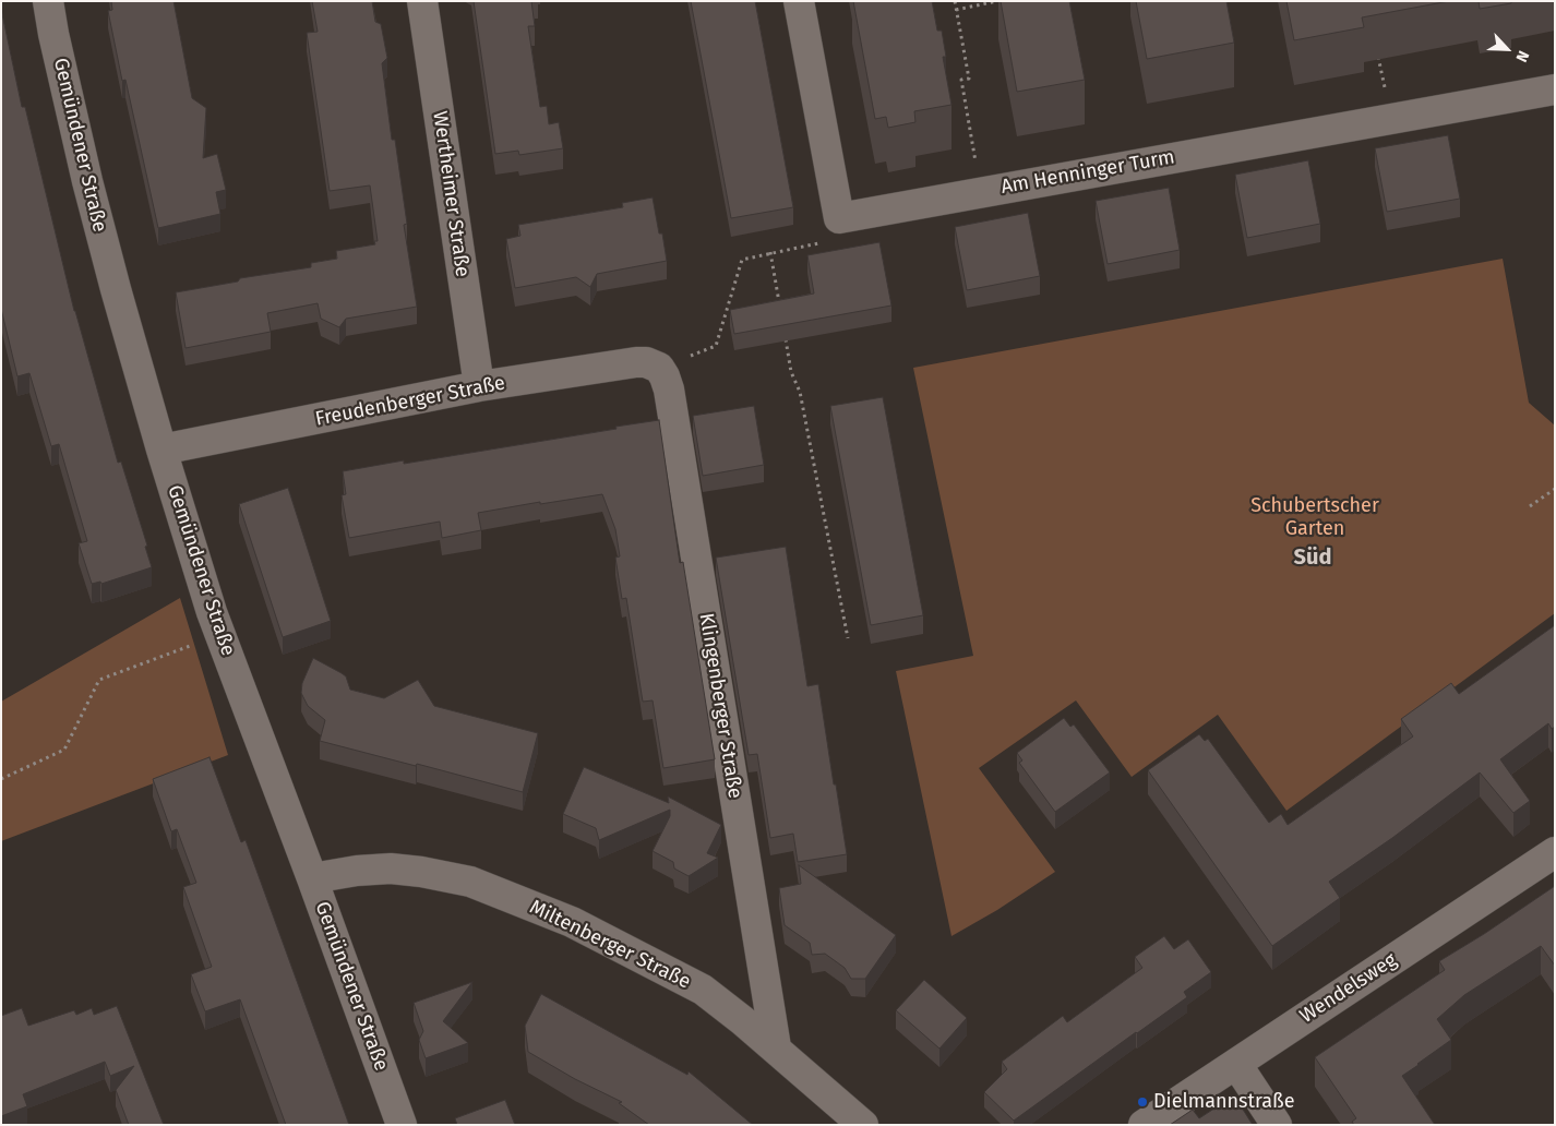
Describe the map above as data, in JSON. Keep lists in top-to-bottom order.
{
  "streets": {
    "street": [
      "Gemündener Straße",
      "Am Henninger Turm",
      "Wertheimer Straße",
      "Freudenberger Straße",
      "Klingenberger Straße",
      "Miltenberger Straße",
      "Wendelsweg"
    ]
  },
  "crossings": [
    ["Gemündener Straße", "Freudenberger Straße"],
    ["Gemündener Straße", "Miltenberger Straße"],
    ["Wertheimer Straße", "Freudenberger Straße"],
    ["Freudenberger Straße", "Klingenberger Straße"],
    ["Klingenberger Straße", "Miltenberger Straße"]
  ],
  "districts": ["Süd"],
  "parks": ["Schubertscher Garten"],
  "places": ["Dielmannstraße"],
  "north": "bottom right"
}
